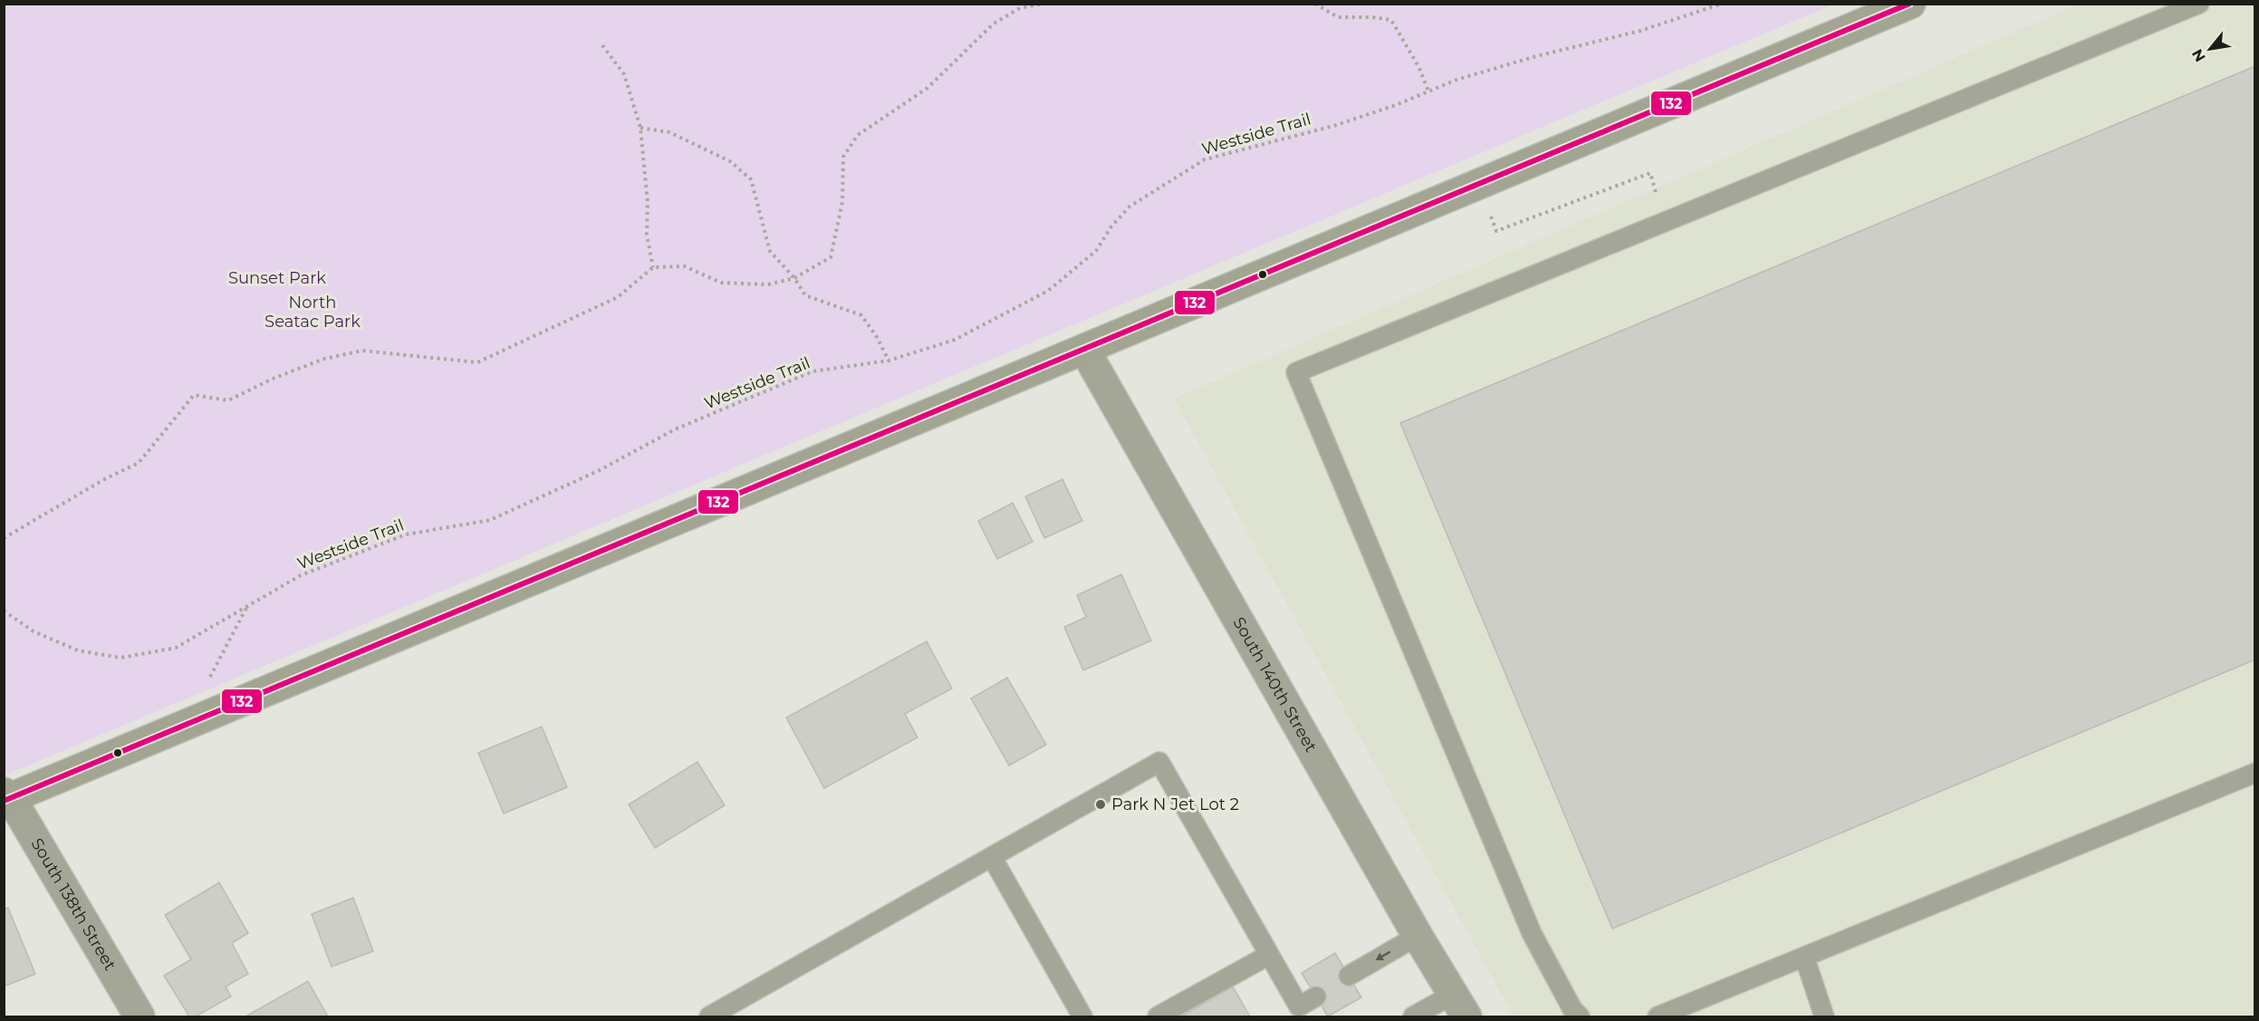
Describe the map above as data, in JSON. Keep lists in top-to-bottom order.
{
  "streets": {
    "street": ["South 140th Street", "South 138th Street"],
    "path": ["Westside Trail"]
  },
  "parks": ["Sunset Park", "North Seatac Park"],
  "places": ["Park N Jet Lot 2"],
  "lines": ["transit line 132"],
  "north": "bottom left"
}
